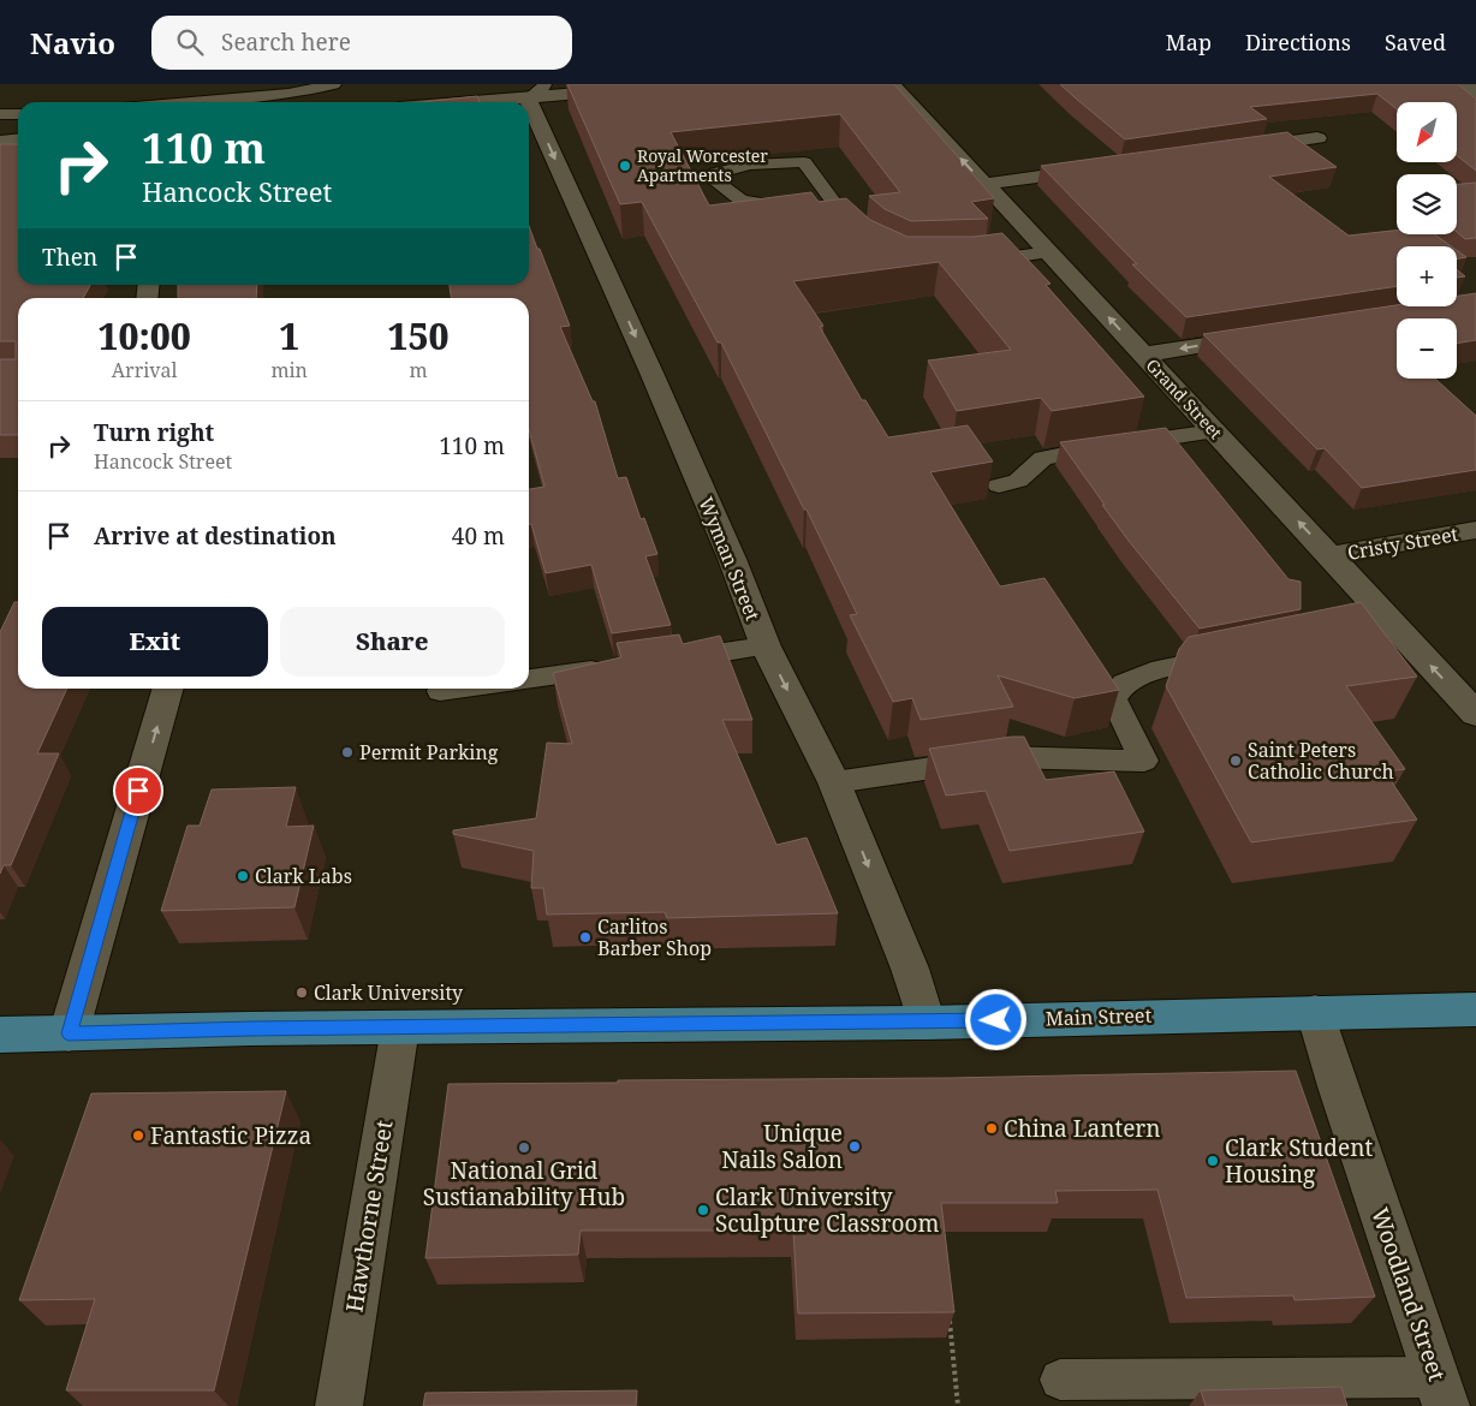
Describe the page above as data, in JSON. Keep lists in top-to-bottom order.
{
  "streets": {
    "main road": ["Main Street"],
    "street": [
      "Grand Street",
      "Cristy Street",
      "Wyman Street",
      "Hawthorne Street",
      "Woodland Street"
    ]
  },
  "crossings": [
    ["Grand Street", "Cristy Street"],
    ["Wyman Street", "Main Street"],
    ["Main Street", "Hawthorne Street"],
    ["Main Street", "Woodland Street"]
  ],
  "one_way": ["Grand Street", "Wyman Street"],
  "places": [
    "Royal Worcester Apartments",
    "Permit Parking",
    "Saint Peters Catholic Church",
    "Clark Labs",
    "Carlitos Barber Shop",
    "Clark University",
    "China Lantern",
    "Fantastic Pizza",
    "Unique Nails Salon",
    "National Grid Sustianability Hub",
    "Clark Student Housing",
    "Clark University Sculpture Classroom"
  ],
  "north": "bottom left",
  "page": {
    "header": "Navio",
    "search": "Search here",
    "nav": ["Map", "Directions", "Saved"],
    "map_buttons": ["+", "−"],
    "turn": ["110 m", "Hancock Street"],
    "then": "Then",
    "eta": [
      "10:00",
      "Arrival",
      "1",
      "min",
      "150",
      "m"
    ],
    "list": [
      {
        "name": "Turn right",
        "note": "Hancock Street",
        "value": "110 m"
      },
      {
        "name": "Arrive at destination",
        "value": "40 m"
      }
    ],
    "buttons": ["Exit", "Share"]
  }
}
